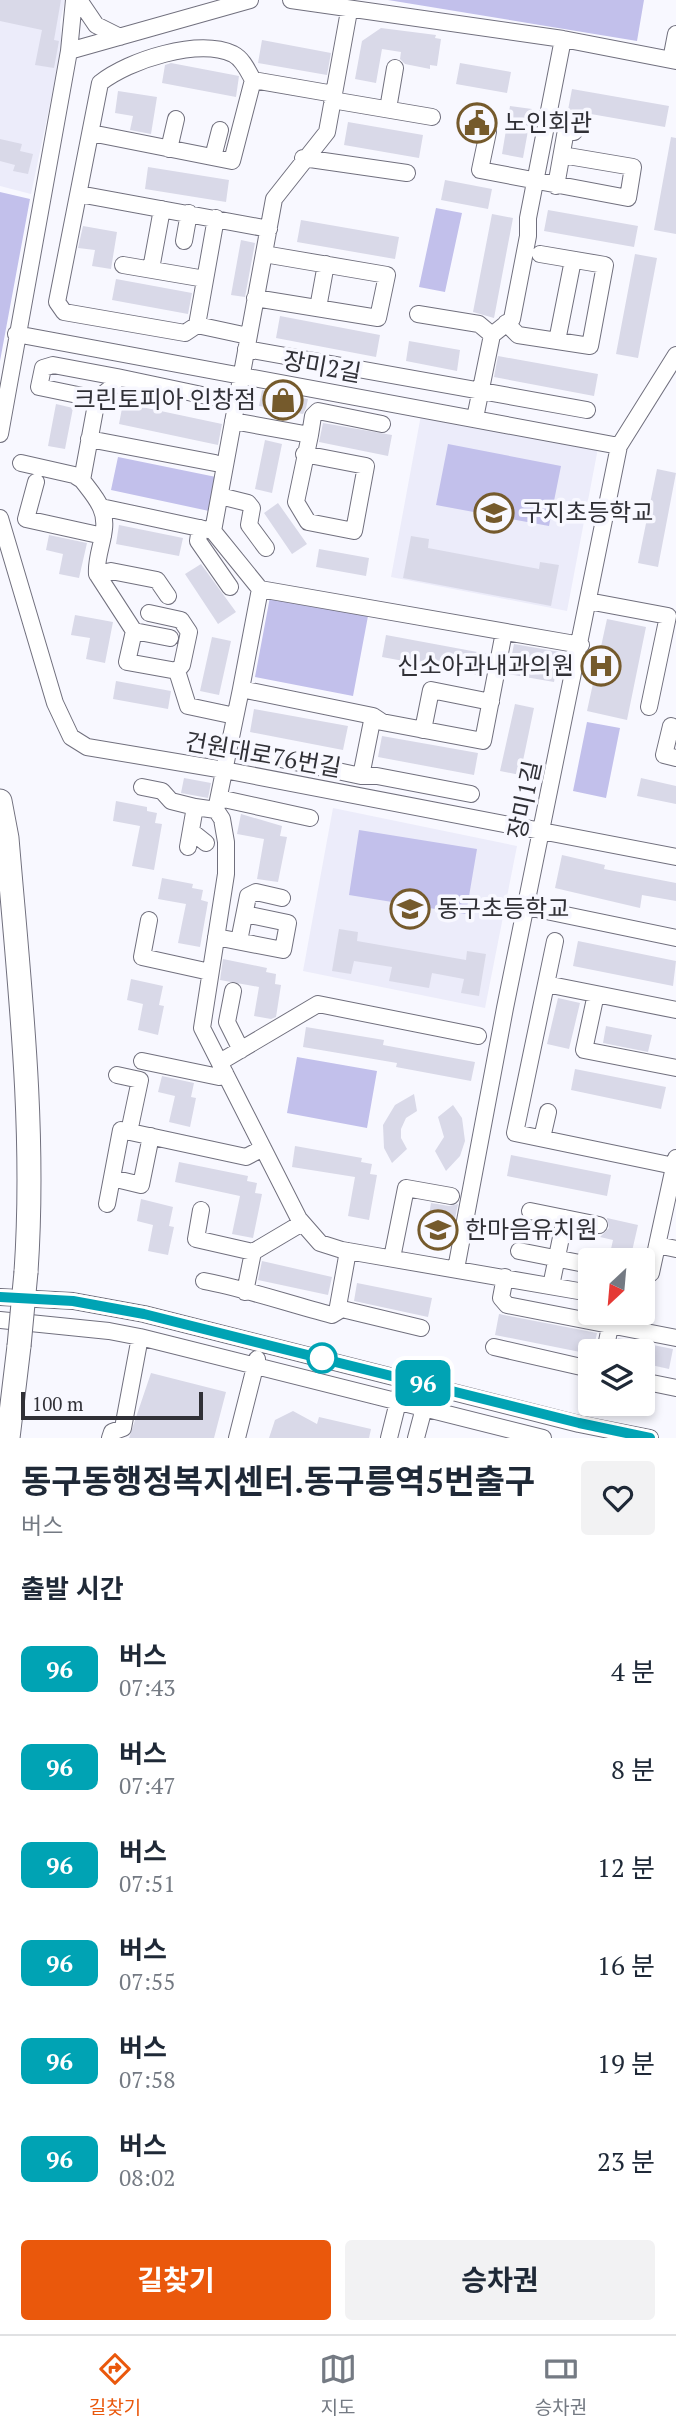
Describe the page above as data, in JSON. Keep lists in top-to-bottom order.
{
  "streets": {
    "street": ["장미2길", "건원대로76번길", "장미1길"]
  },
  "crossings": [
    ["장미2길", "장미1길"],
    ["건원대로76번길", "장미1길"]
  ],
  "places": {
    "public building": ["노인회관"],
    "shop": ["크린토피아 인창점"],
    "school or university": ["구지초등학교", "동구초등학교", "한마음유치원"],
    "hospital": ["신소아과내과의원"]
  },
  "lines": ["bus line 96"],
  "scale_bar": "100 m",
  "north": "bottom left",
  "page": {
    "on_map": "96",
    "scale": "100 m",
    "heading": [
      ["동구동행정복지센터.동구릉역5번출구", "버스"],
      "출발 시간"
    ],
    "list": [
      {
        "mark": "96",
        "name": "버스",
        "note": "07:43",
        "value": "4 분"
      },
      {
        "mark": "96",
        "name": "버스",
        "note": "07:47",
        "value": "8 분"
      },
      {
        "mark": "96",
        "name": "버스",
        "note": "07:51",
        "value": "12 분"
      },
      {
        "mark": "96",
        "name": "버스",
        "note": "07:55",
        "value": "16 분"
      },
      {
        "mark": "96",
        "name": "버스",
        "note": "07:58",
        "value": "19 분"
      },
      {
        "mark": "96",
        "name": "버스",
        "note": "08:02",
        "value": "23 분"
      }
    ],
    "buttons": ["길찾기", "승차권"],
    "tabs": ["길찾기", "지도", "승차권"]
  }
}
